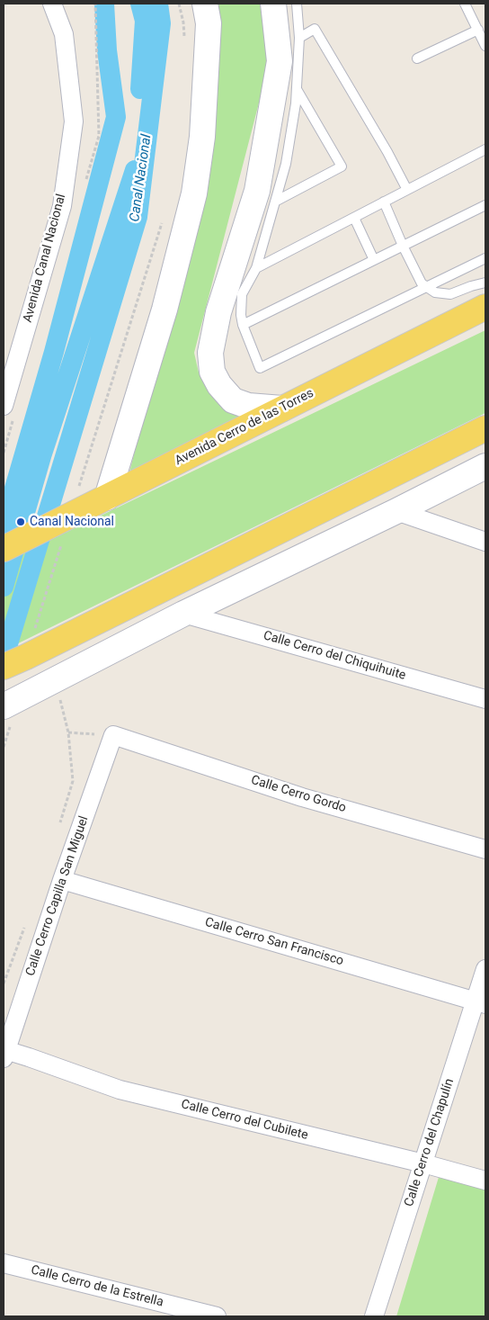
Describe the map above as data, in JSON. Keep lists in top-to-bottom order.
{
  "streets": {
    "main road": ["Avenida Cerro de las Torres"],
    "street": [
      "Avenida Canal Nacional",
      "Calle Cerro del Chiquihuite",
      "Calle Cerro Gordo",
      "Calle Cerro Capilla San Miguel",
      "Calle Cerro San Francisco",
      "Calle Cerro del Cubilete",
      "Calle Cerro del Chapulín",
      "Calle Cerro de la Estrella"
    ]
  },
  "crossings": [
    ["Calle Cerro Gordo", "Calle Cerro Capilla San Miguel"],
    ["Calle Cerro Capilla San Miguel", "Calle Cerro San Francisco"],
    ["Calle Cerro Capilla San Miguel", "Calle Cerro del Cubilete"],
    ["Calle Cerro San Francisco", "Calle Cerro del Chapulín"],
    ["Calle Cerro del Cubilete", "Calle Cerro del Chapulín"]
  ],
  "water": ["Canal Nacional"],
  "places": ["Canal Nacional"]
}
